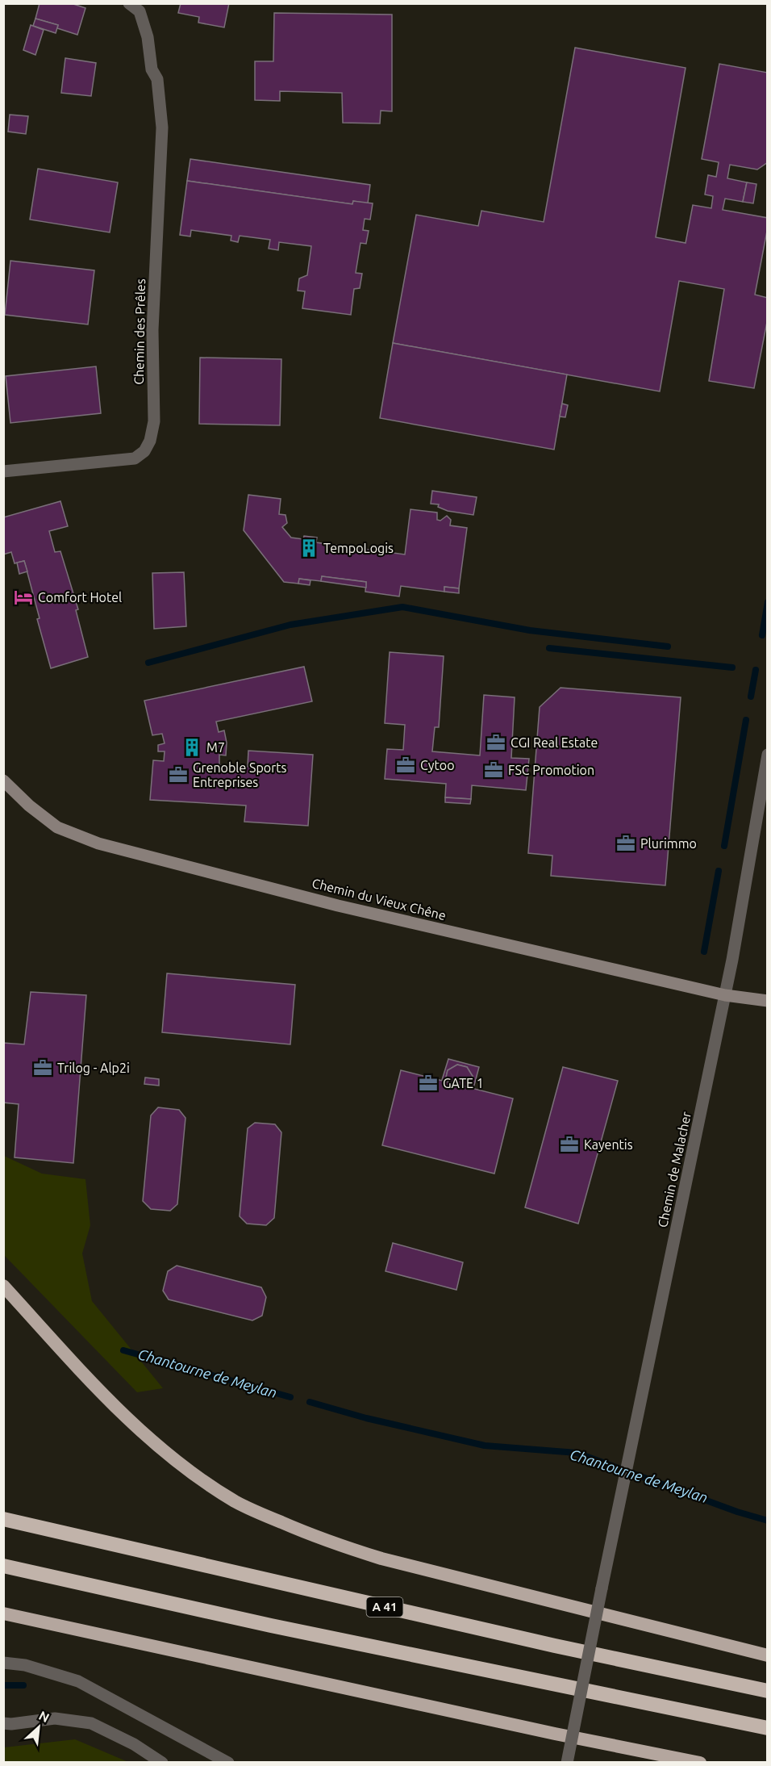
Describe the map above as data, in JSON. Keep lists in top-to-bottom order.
{
  "streets": {
    "highway": ["A 41"],
    "main road": ["Chemin du Vieux Chêne"],
    "street": ["Chemin des Prêles", "Chemin de Malacher"]
  },
  "crossings": [
    ["Chemin du Vieux Chêne", "Chemin de Malacher"]
  ],
  "water": ["Chantourne de Meylan"],
  "places": {
    "building": ["TempoLogis", "M7"],
    "hotel": ["Comfort Hotel"],
    "office": [
      "CGI Real Estate",
      "Cytoo",
      "FSC Promotion",
      "Grenoble Sports Entreprises",
      "Plurimmo",
      "Trilog - Alp2i",
      "GATE 1",
      "Kayentis"
    ]
  },
  "north": "top right"
}
